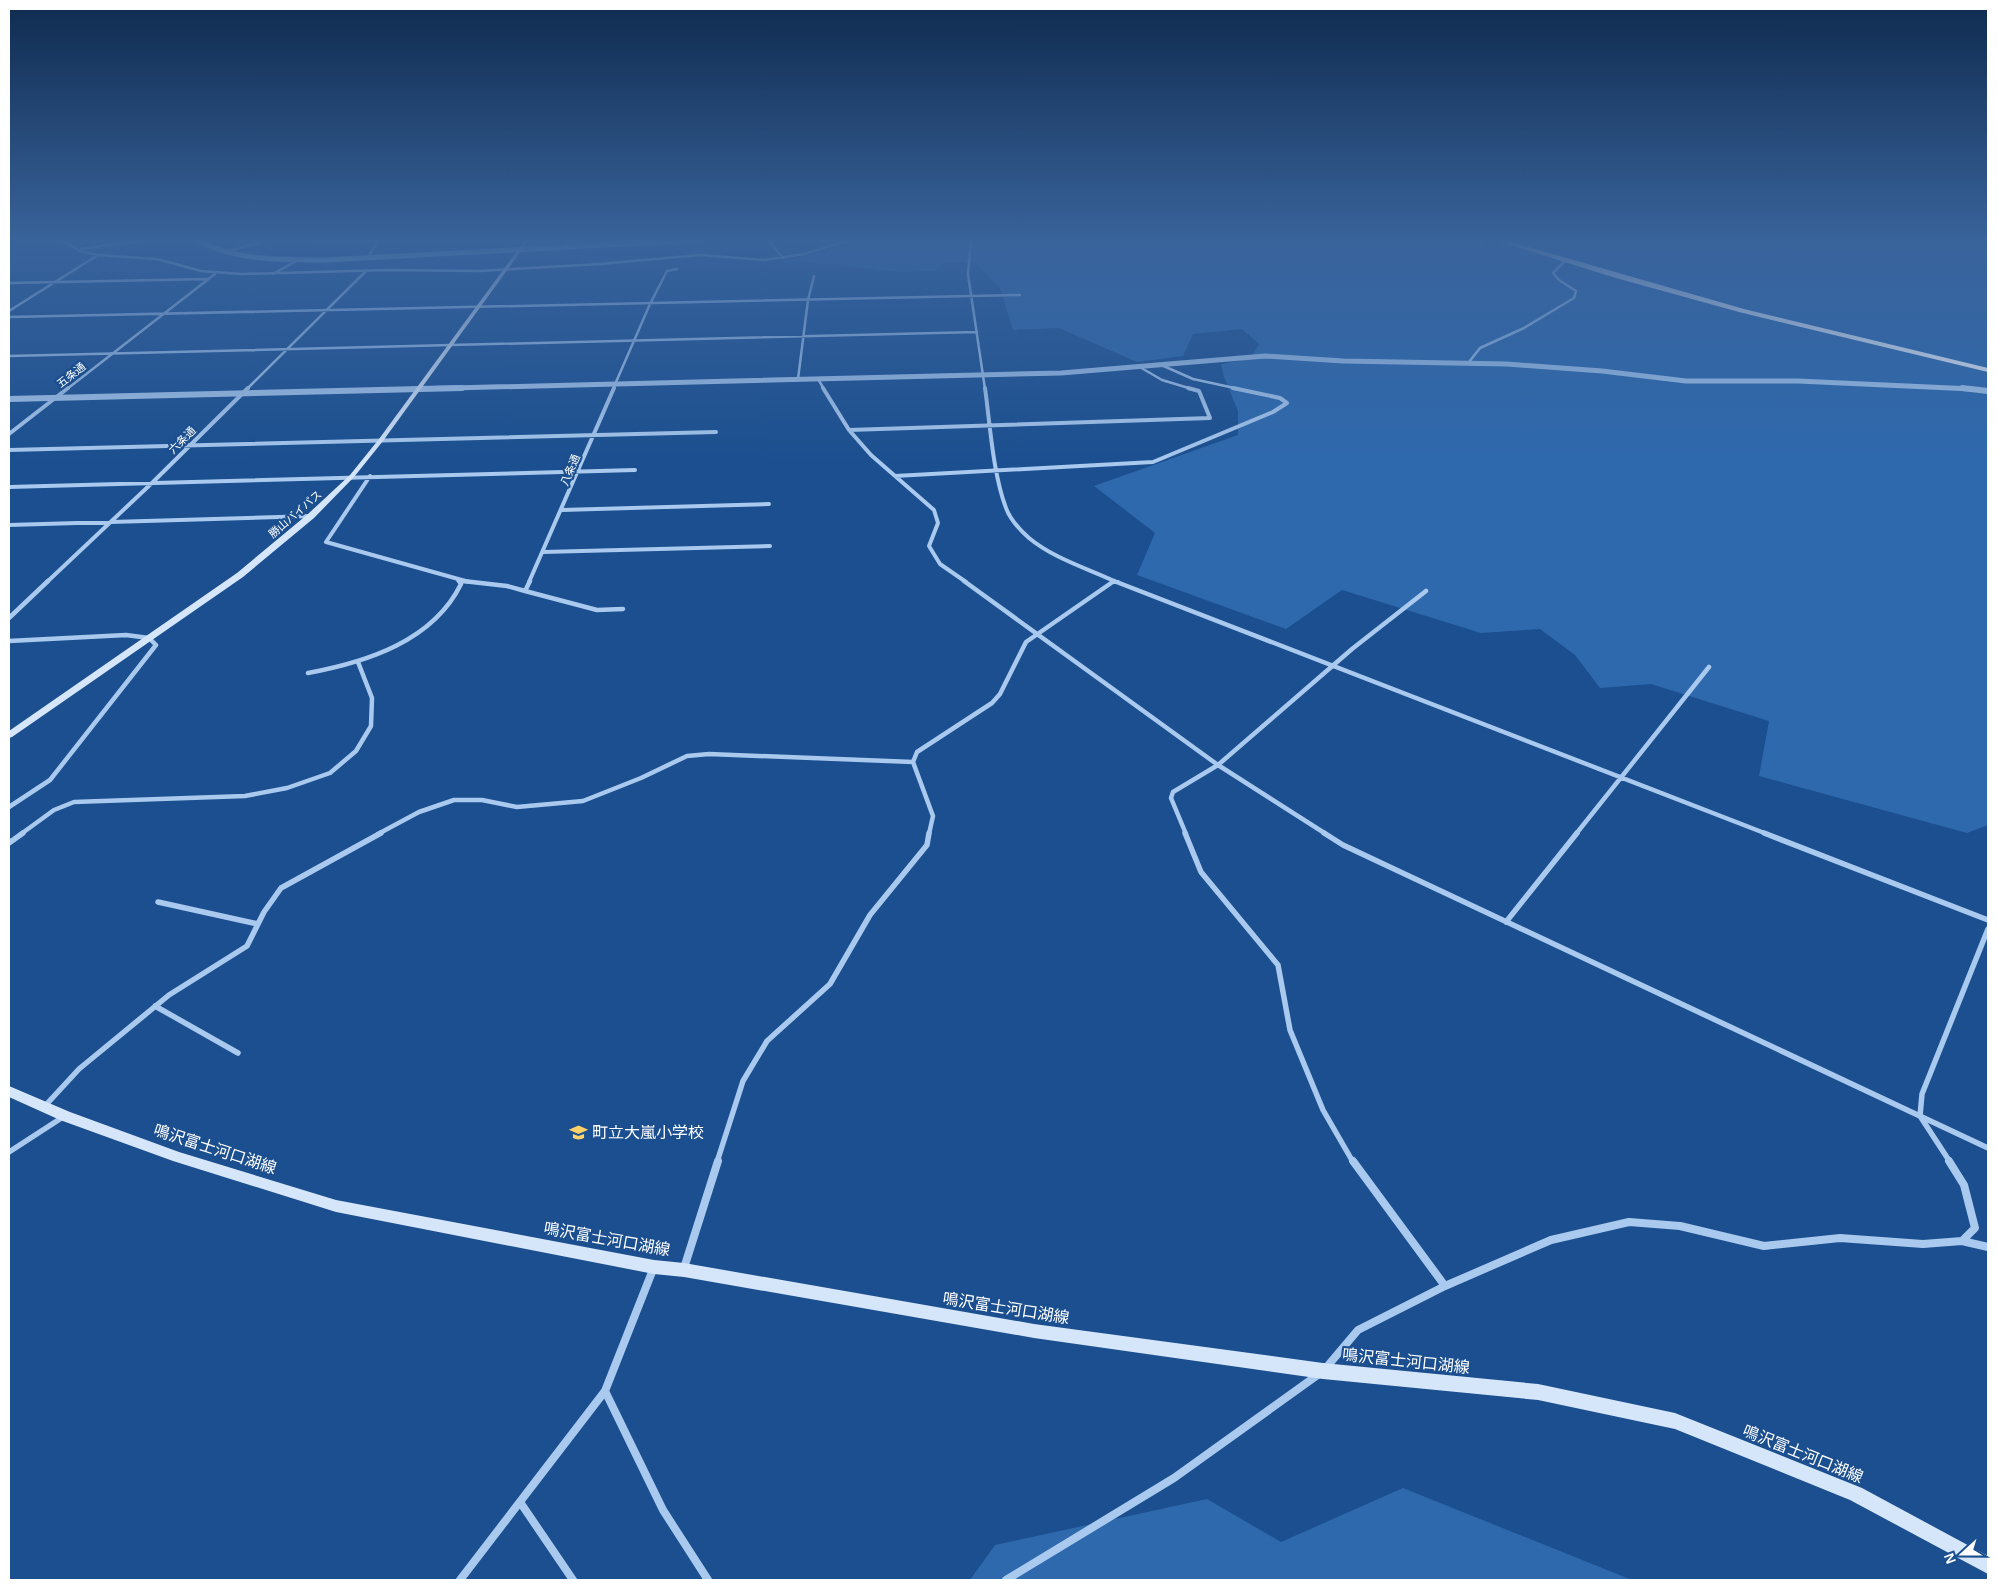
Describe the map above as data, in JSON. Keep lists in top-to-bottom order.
{
  "streets": {
    "main road": ["勝山バイパス", "鳴沢富士河口湖線"],
    "street": ["五条通", "六条通", "八条通"]
  },
  "places": {
    "school or university": ["町立大嵐小学校"]
  },
  "north": "left"
}
